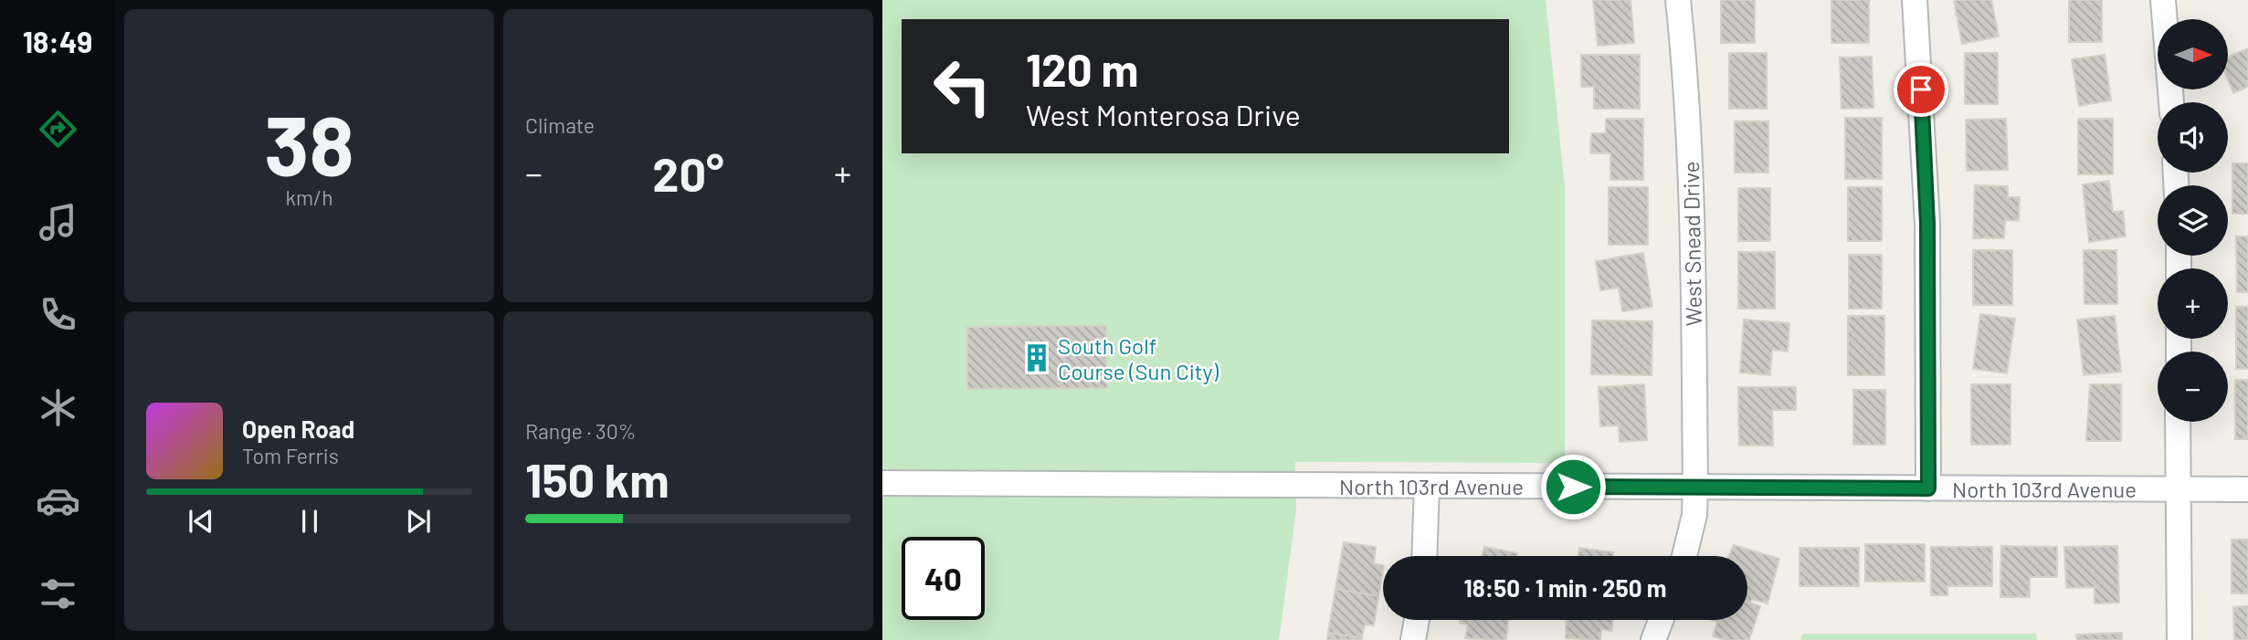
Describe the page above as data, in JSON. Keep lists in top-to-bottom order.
{
  "streets": {
    "street": ["West Snead Drive", "North 103rd Avenue"]
  },
  "crossings": [
    ["West Snead Drive", "North 103rd Avenue"]
  ],
  "places": {
    "building": ["South Golf Course (Sun City)"]
  },
  "north": "right",
  "page": {
    "tabs": "18:49",
    "tile": [
      ["38", "km/h"],
      "Climate",
      ["Range · 30%", "150 km"]
    ],
    "map_buttons": ["+", "−"],
    "turn": ["120 m", "West Monterosa Drive"],
    "heat": ["−", "20°", "+"],
    "song": ["Open Road", "Tom Ferris"],
    "limit": "40",
    "trip": "18:50 · 1 min · 250 m"
  }
}
